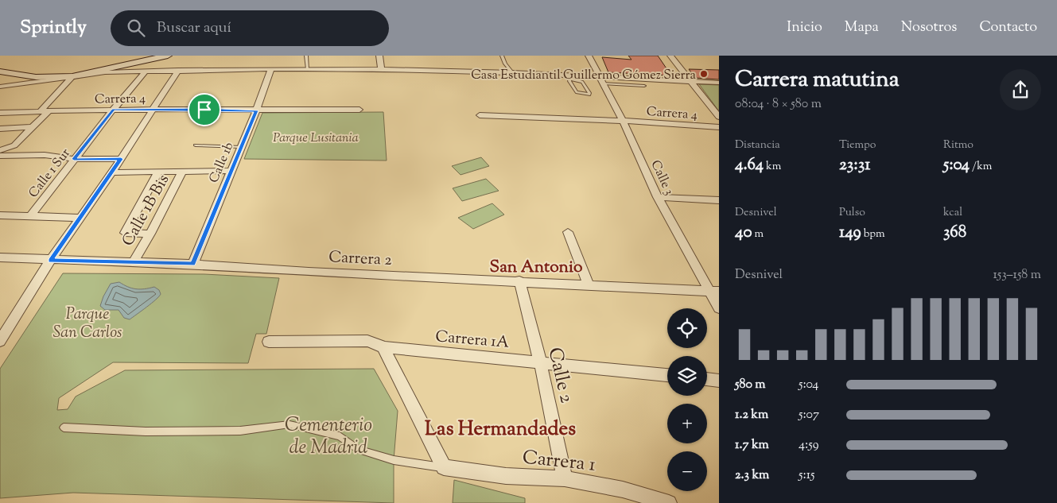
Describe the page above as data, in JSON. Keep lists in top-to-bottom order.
{
  "streets": {
    "street": [
      "Carrera 4",
      "Calle 1b",
      "Calle 1 Sur",
      "Calle 3",
      "Calle 1B Bis",
      "Carrera 2",
      "Carrera 1A",
      "Calle 2",
      "Carrera 1"
    ]
  },
  "crossings": [
    ["Carrera 4", "Calle 1b"],
    ["Carrera 4", "Calle 1 Sur"],
    ["Carrera 4", "Calle 3"],
    ["Calle 1b", "Carrera 2"],
    ["Calle 3", "Carrera 2"],
    ["Calle 1B Bis", "Carrera 2"],
    ["Carrera 2", "Calle 2"],
    ["Carrera 1A", "Calle 2"],
    ["Calle 2", "Carrera 1"]
  ],
  "districts": ["San Antonio", "Las Hermandades"],
  "parks": ["Parque Lusitania", "Parque San Carlos", "Cementerio de Madrid"],
  "places": ["Casa Estudiantil Guillermo Gómez Sierra"],
  "page": {
    "header": "Sprintly",
    "search": "Buscar aquí",
    "nav": [
      "Inicio",
      "Mapa",
      "Nosotros",
      "Contacto"
    ],
    "heading": ["Carrera matutina", "08:04 · 8 × 580 m"],
    "stats": [
      ["Distancia", "4.64 km"],
      ["Tiempo", "23:31"],
      ["Ritmo", "5:04 /km"],
      ["Desnivel", "40 m"],
      ["Pulso", "149 bpm"],
      ["kcal", "368"]
    ],
    "chart": ["Desnivel", "153–158 m"],
    "map_buttons": ["+", "−"],
    "list": [
      {
        "name": "580 m",
        "note": "5:04"
      },
      {
        "name": "1.2 km",
        "note": "5:07"
      },
      {
        "name": "1.7 km",
        "note": "4:59"
      },
      {
        "name": "2.3 km",
        "note": "5:15"
      }
    ]
  }
}
